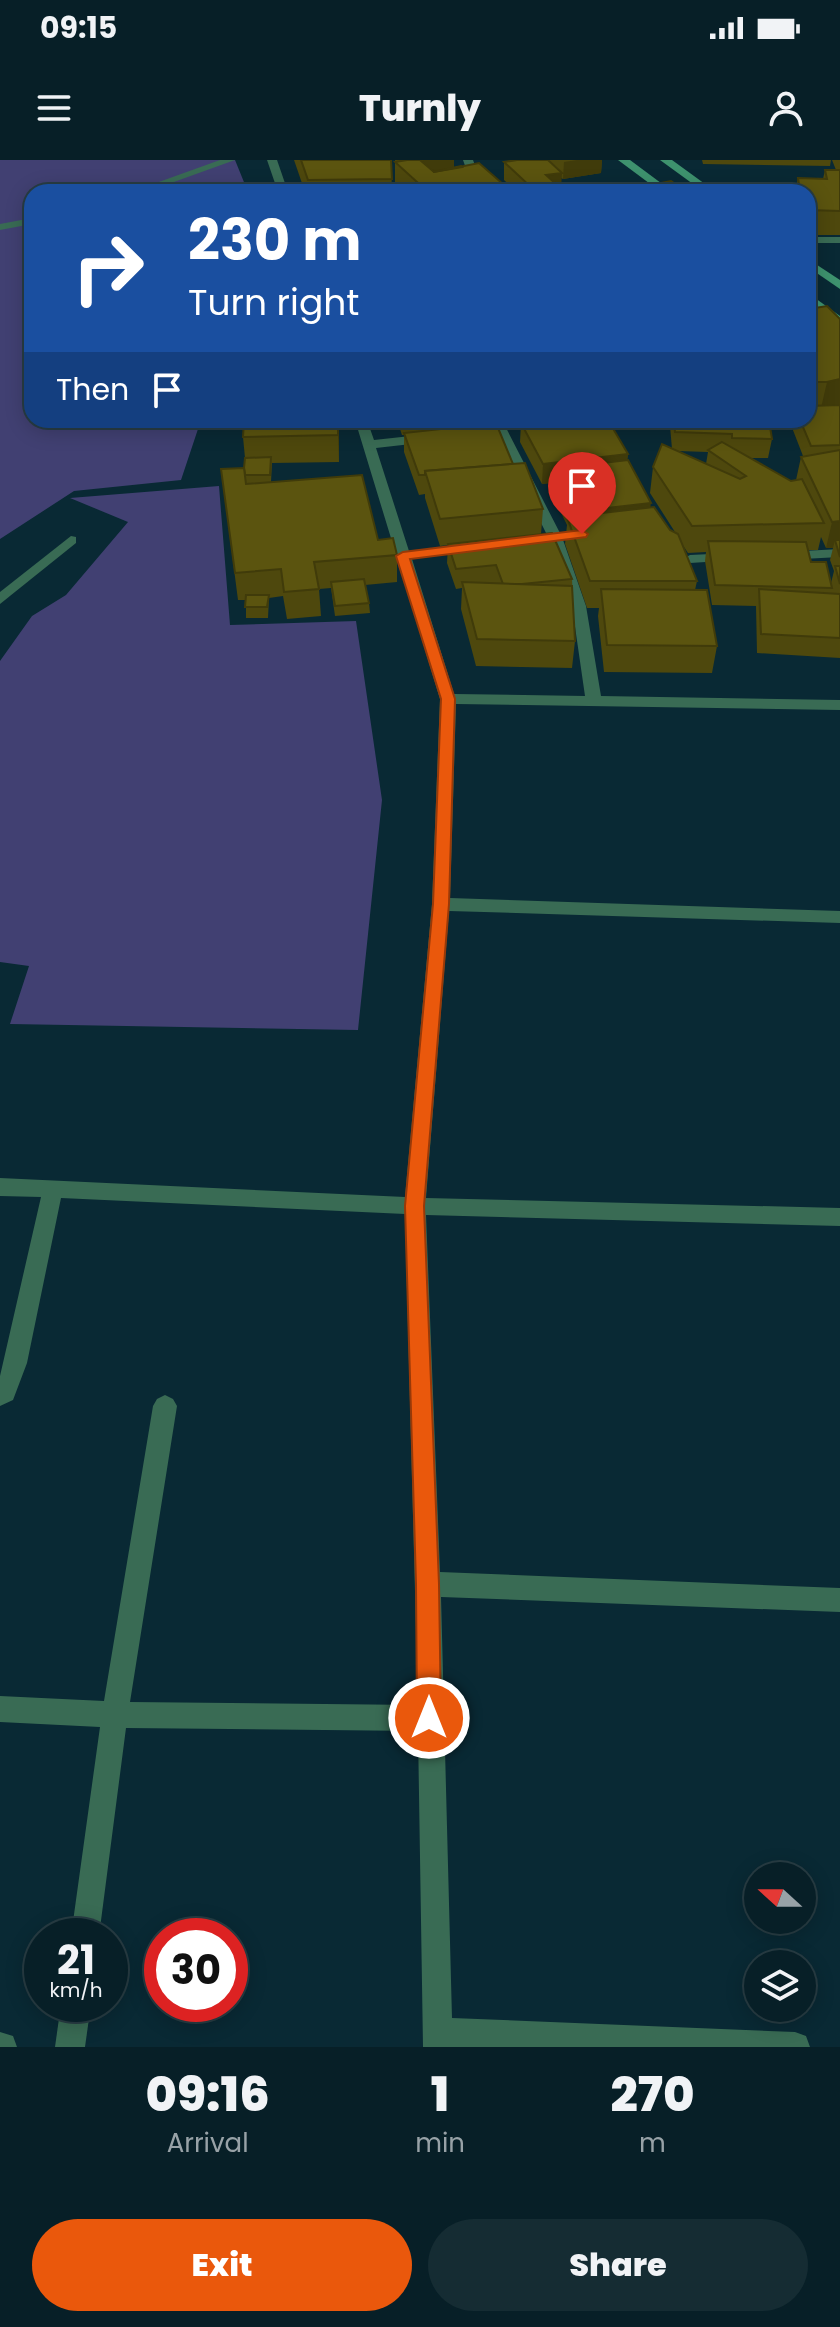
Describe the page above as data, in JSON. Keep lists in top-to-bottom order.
{
  "north": "left",
  "page": {
    "status": "09:15",
    "header": "Turnly",
    "turn": ["230 m", "Turn right"],
    "then": "Then",
    "speed": "21 km/h",
    "limit": "30",
    "eta": [
      "09:16",
      "Arrival",
      "1",
      "min",
      "270",
      "m"
    ],
    "buttons": ["Exit", "Share"]
  }
}
